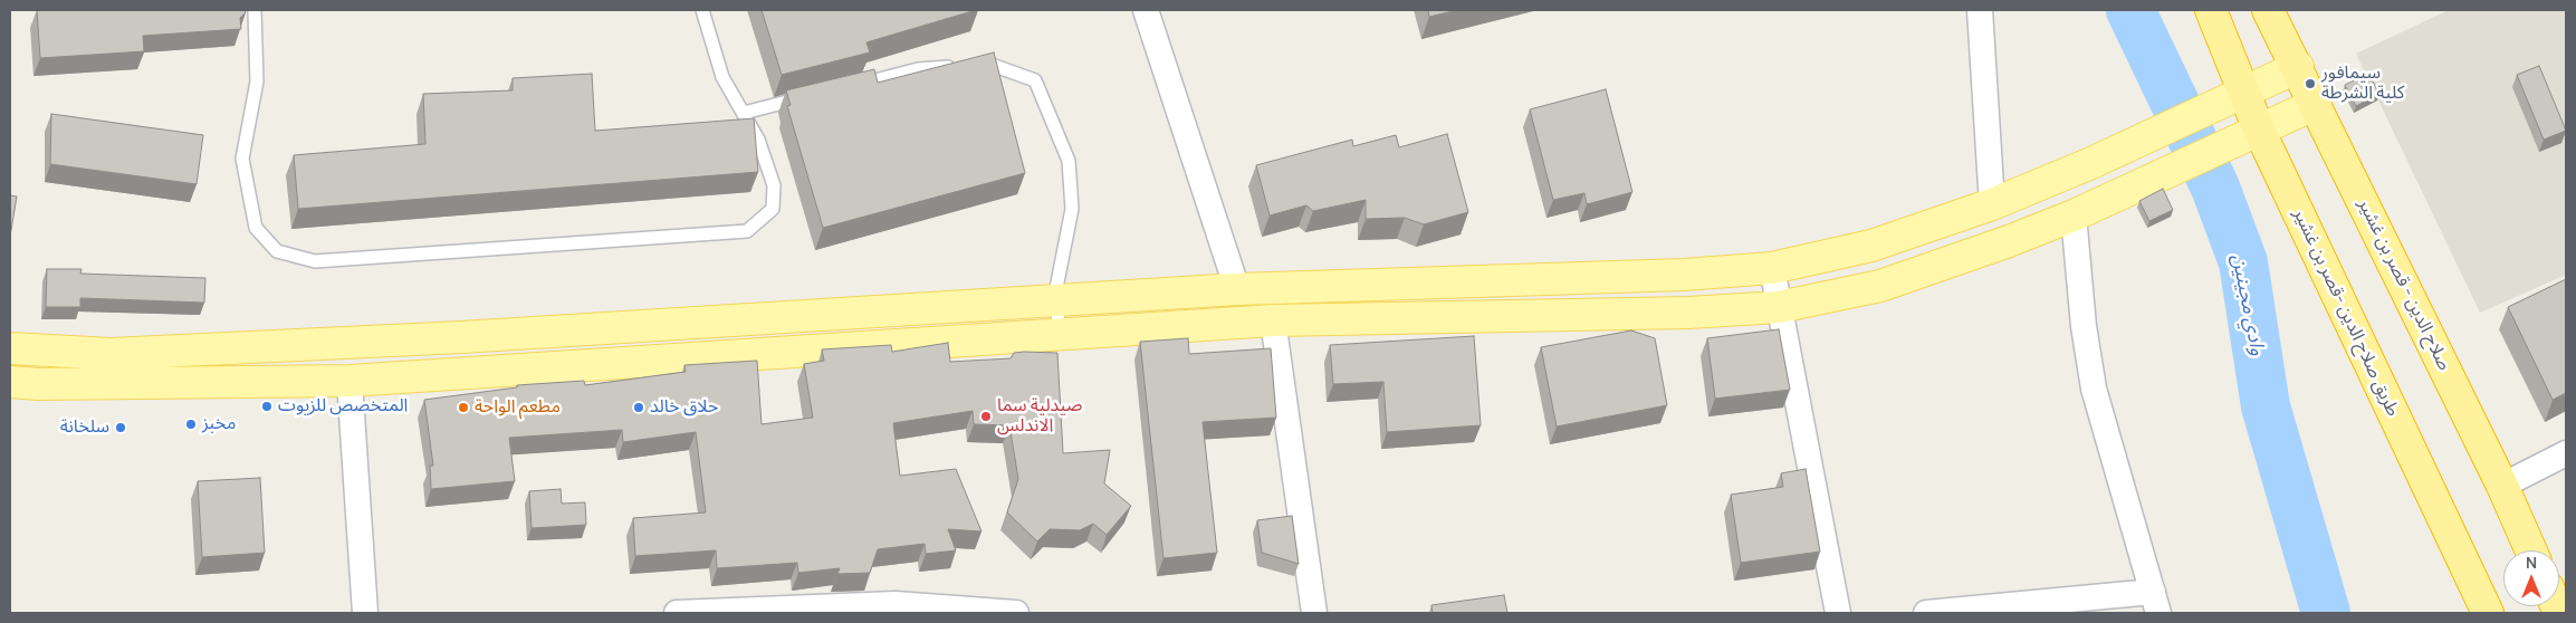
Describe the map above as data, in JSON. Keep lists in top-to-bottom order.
{
  "streets": {
    "highway": ["صلاح الدين - قصر بن غشير", "طريق صلاح الدين -قصر بن غشير"]
  },
  "water": ["وادي مجينين"],
  "places": [
    "سيمافور كلية الشرطة",
    "المتخصص للزيوت",
    "مطعم الواحة",
    "حلاق خالد",
    "صيدلية سما الاندلس",
    "مخبز",
    "سلخانة"
  ],
  "north": "top"
}
